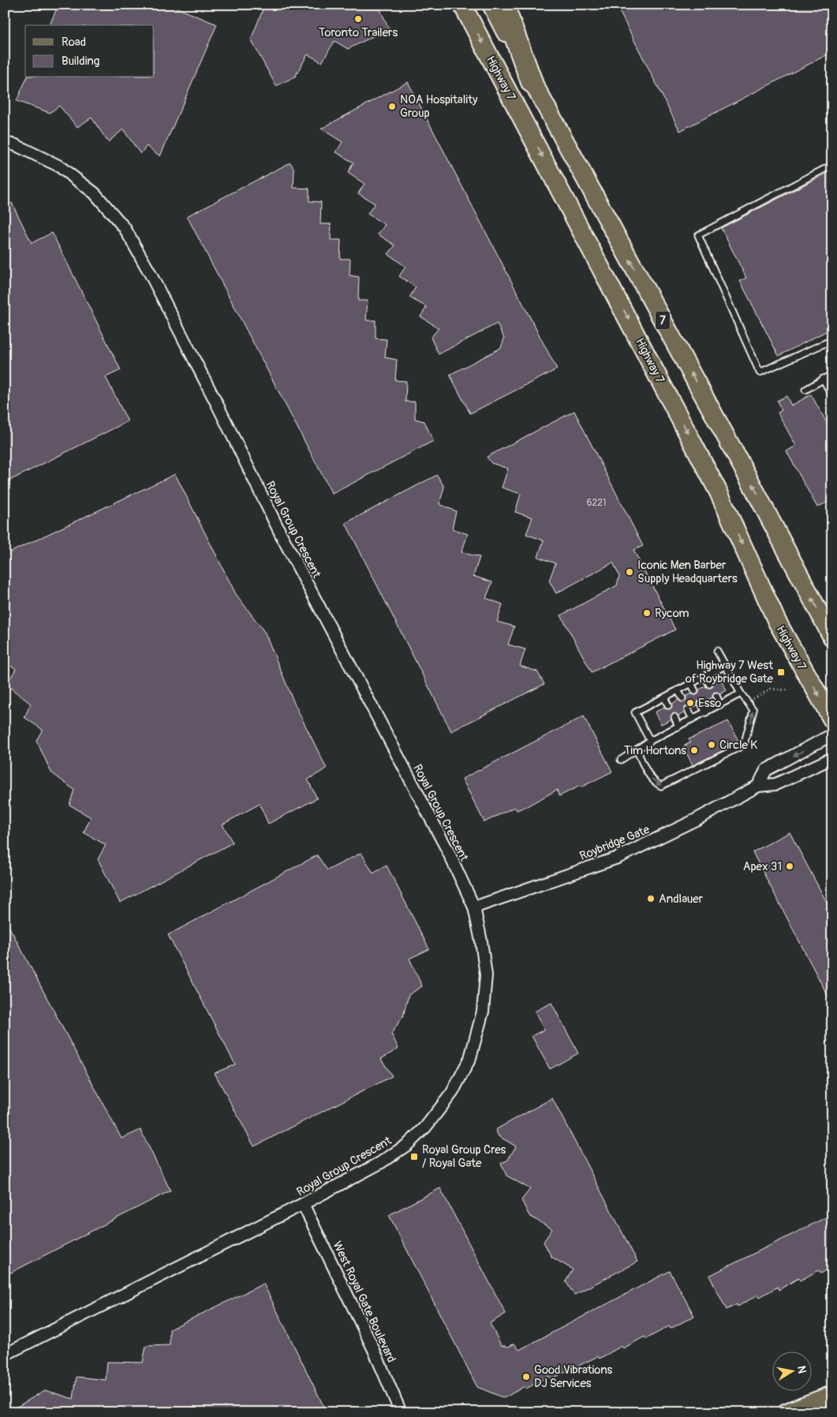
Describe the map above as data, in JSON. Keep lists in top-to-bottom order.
{
  "streets": {
    "main road": ["Highway 7", "7"],
    "street": ["Royal Group Crescent", "Roybridge Gate", "West Royal Gate Boulevard"]
  },
  "crossings": [
    ["Royal Group Crescent", "Roybridge Gate"],
    ["Royal Group Crescent", "West Royal Gate Boulevard"]
  ],
  "places": {
    "other": [
      "Toronto Trailers",
      "NOA Hospitality Group",
      "Iconic Men Barber Supply Headquarters",
      "Rycom",
      "Esso",
      "Circle K",
      "Tim Hortons",
      "Apex 31",
      "Andlauer",
      "Good Vibrations DJ Services"
    ],
    "transit": ["Highway 7 West of Roybridge Gate", "Royal Group Cres / Royal Gate"]
  },
  "house_numbers": ["6221"],
  "legend": ["Road", "Building"],
  "north": "right"
}
